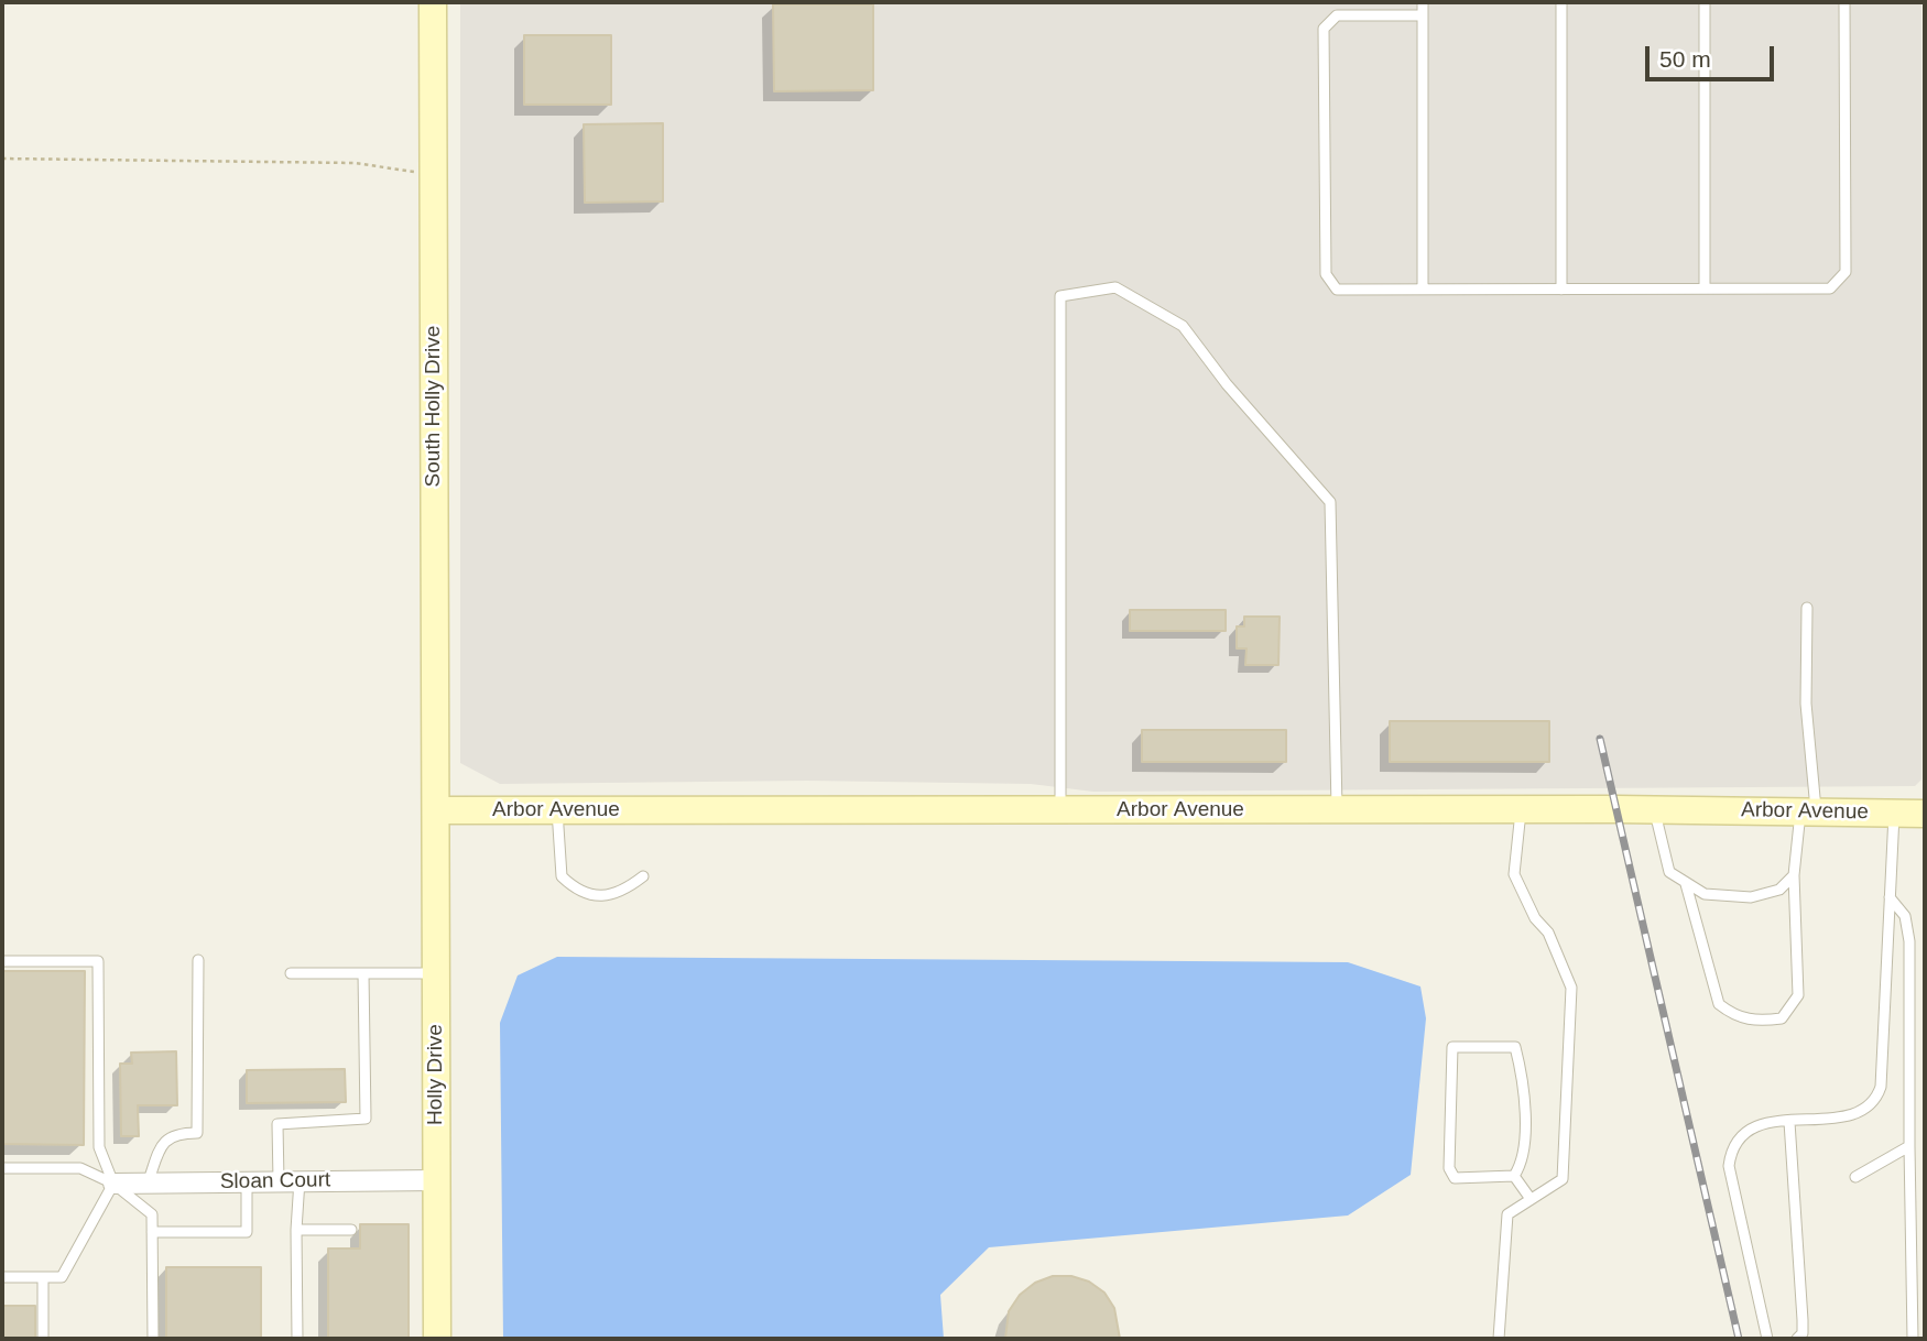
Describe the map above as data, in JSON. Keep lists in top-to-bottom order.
{
  "streets": {
    "street": [
      "South Holly Drive",
      "Arbor Avenue",
      "Holly Drive",
      "Sloan Court"
    ]
  },
  "crossings": [
    ["South Holly Drive", "Arbor Avenue"],
    ["South Holly Drive", "Holly Drive"],
    ["Arbor Avenue", "Holly Drive"],
    ["Holly Drive", "Sloan Court"]
  ],
  "scale_bar": "50 m"
}
